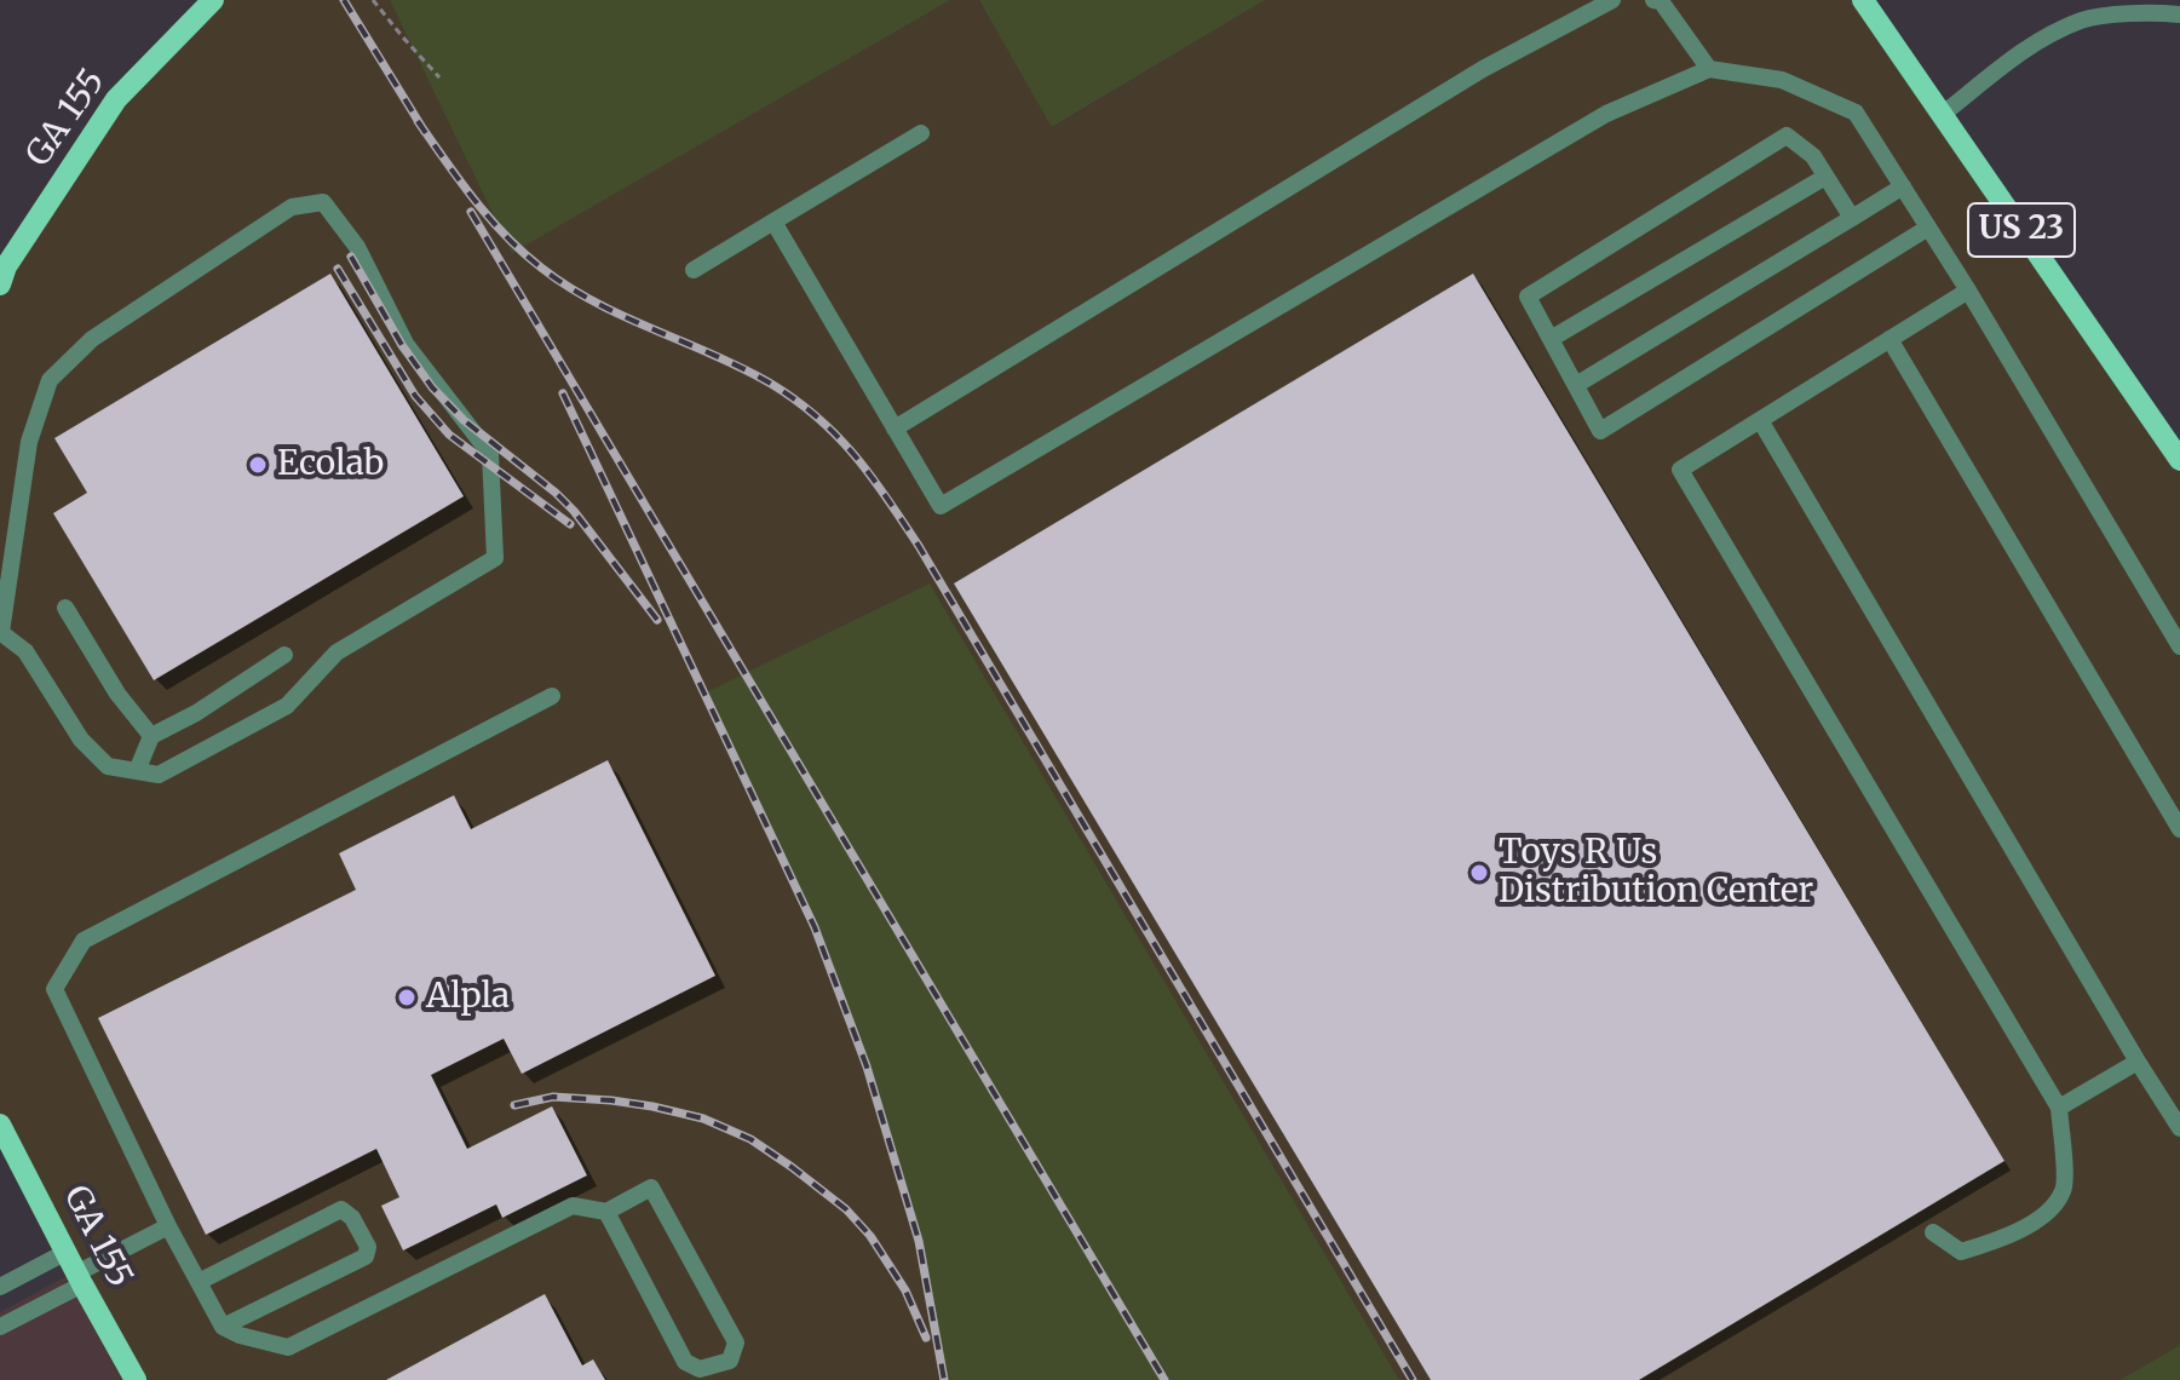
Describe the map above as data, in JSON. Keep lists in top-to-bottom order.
{
  "streets": {
    "main road": ["GA 155", "US 23"]
  },
  "places": ["Ecolab", "Toys R Us Distribution Center", "Alpla"]
}
